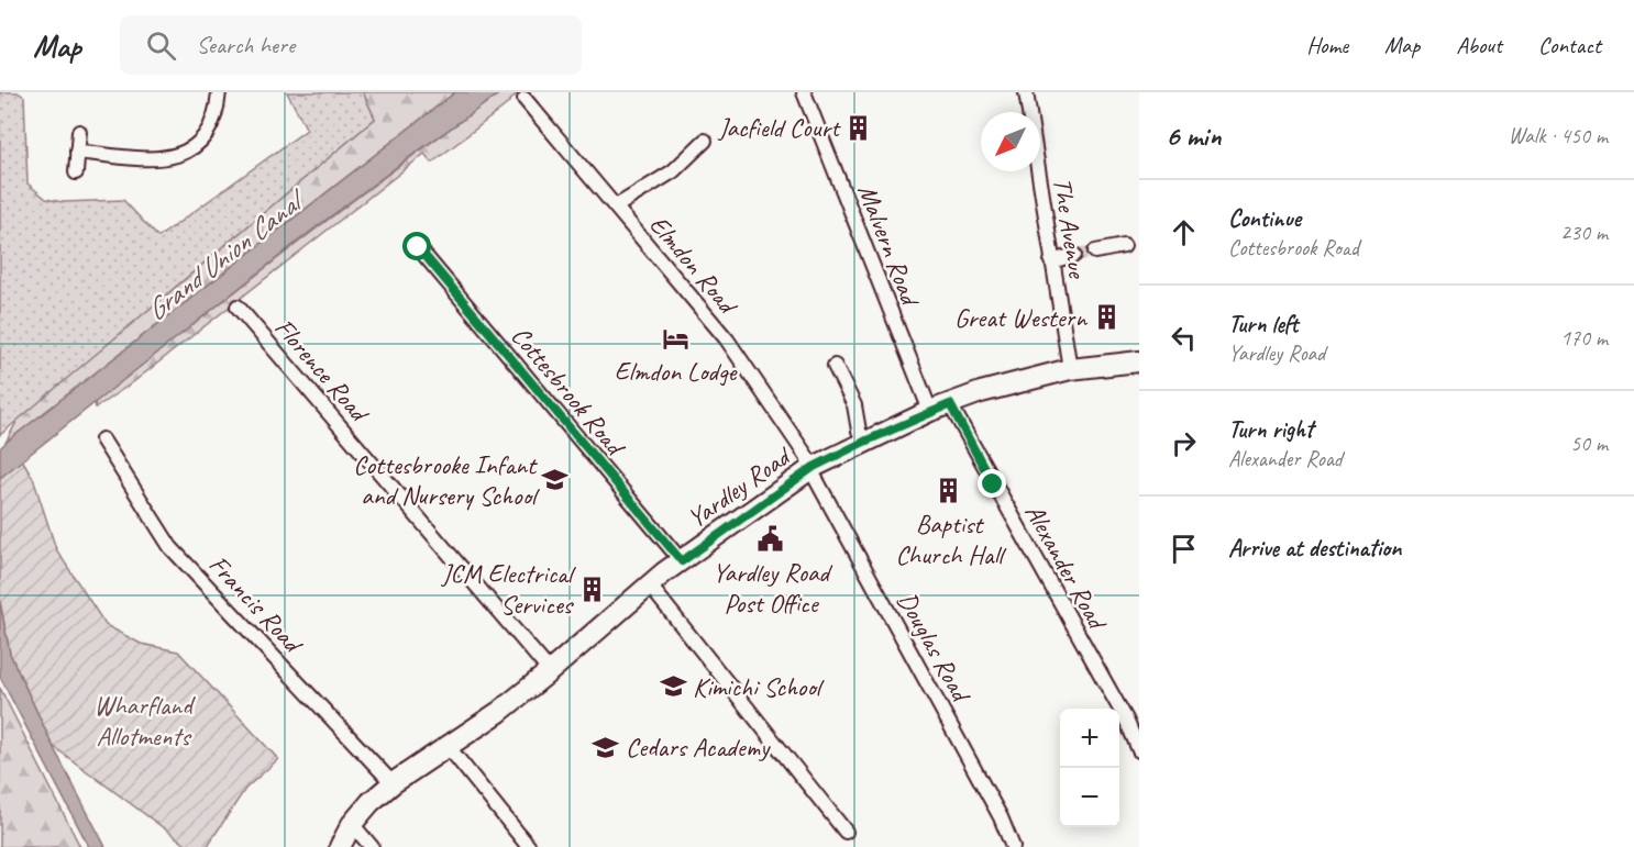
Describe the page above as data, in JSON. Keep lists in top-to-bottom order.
{
  "streets": {
    "main road": ["Yardley Road"],
    "street": [
      "The Avenue",
      "Malvern Road",
      "Elmdon Road",
      "Florence Road",
      "Cottesbrook Road",
      "Alexander Road",
      "Francis Road",
      "Douglas Road"
    ]
  },
  "crossings": [
    ["The Avenue", "Yardley Road"],
    ["Malvern Road", "Yardley Road"],
    ["Elmdon Road", "Yardley Road"],
    ["Elmdon Road", "Douglas Road"],
    ["Florence Road", "Yardley Road"],
    ["Cottesbrook Road", "Yardley Road"],
    ["Yardley Road", "Alexander Road"],
    ["Yardley Road", "Francis Road"],
    ["Yardley Road", "Douglas Road"]
  ],
  "water": ["Grand Union Canal"],
  "parks": ["Wharfland Allotments"],
  "places": {
    "building": [
      "Jacfield Court",
      "Great Western",
      "Baptist Church Hall",
      "JCM Electrical Services"
    ],
    "hotel": ["Elmdon Lodge"],
    "school or university": ["Cottesbrooke Infant and Nursery School", "Kimichi School", "Cedars Academy"],
    "public building": ["Yardley Road Post Office"]
  },
  "north": "bottom left",
  "page": {
    "header": "Map",
    "search": "Search here",
    "nav": [
      "Home",
      "Map",
      "About",
      "Contact"
    ],
    "heading": ["6 min", "Walk · 450 m"],
    "list": [
      ["Continue", "Cottesbrook Road", "230 m"],
      ["Turn left", "Yardley Road", "170 m"],
      ["Turn right", "Alexander Road", "50 m"],
      "Arrive at destination"
    ],
    "map_buttons": ["+", "−"]
  }
}
